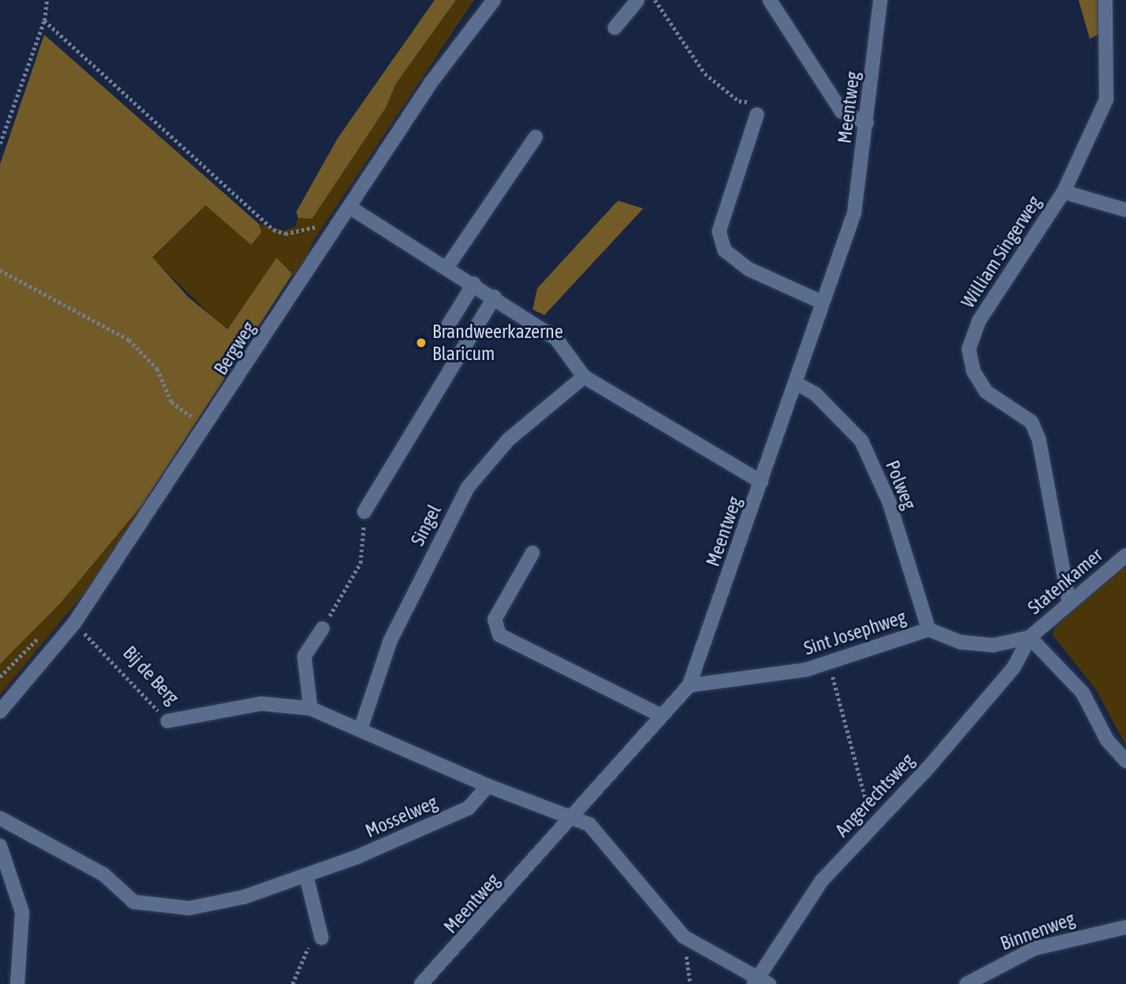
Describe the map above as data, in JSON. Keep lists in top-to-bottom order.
{
  "streets": {
    "street": [
      "Meentweg",
      "William Singerweg",
      "Bergweg",
      "Polweg",
      "Singel",
      "Statenkamer",
      "Sint Josephweg",
      "Bij de Berg",
      "Angerechtsweg",
      "Mosselweg",
      "Binnenweg"
    ]
  },
  "crossings": [
    ["Meentweg", "Polweg"],
    ["Meentweg", "Sint Josephweg"],
    ["William Singerweg", "Statenkamer"],
    ["Bergweg", "Bij de Berg"],
    ["Polweg", "Sint Josephweg"],
    ["Singel", "Bij de Berg"],
    ["Statenkamer", "Sint Josephweg"],
    ["Statenkamer", "Angerechtsweg"],
    ["Sint Josephweg", "Angerechtsweg"],
    ["Bij de Berg", "Mosselweg"]
  ],
  "places": ["Brandweerkazerne Blaricum"]
}
